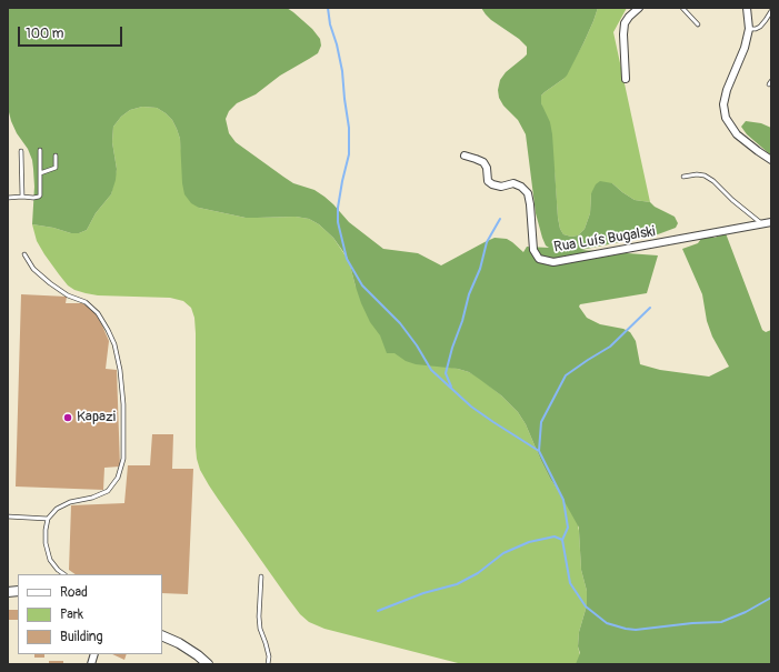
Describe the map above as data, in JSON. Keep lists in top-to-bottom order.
{
  "streets": {
    "street": ["Rua Luís Bugalski"]
  },
  "places": ["Kapazi"],
  "legend": ["Road", "Park", "Building"],
  "scale_bar": "100 m"
}
